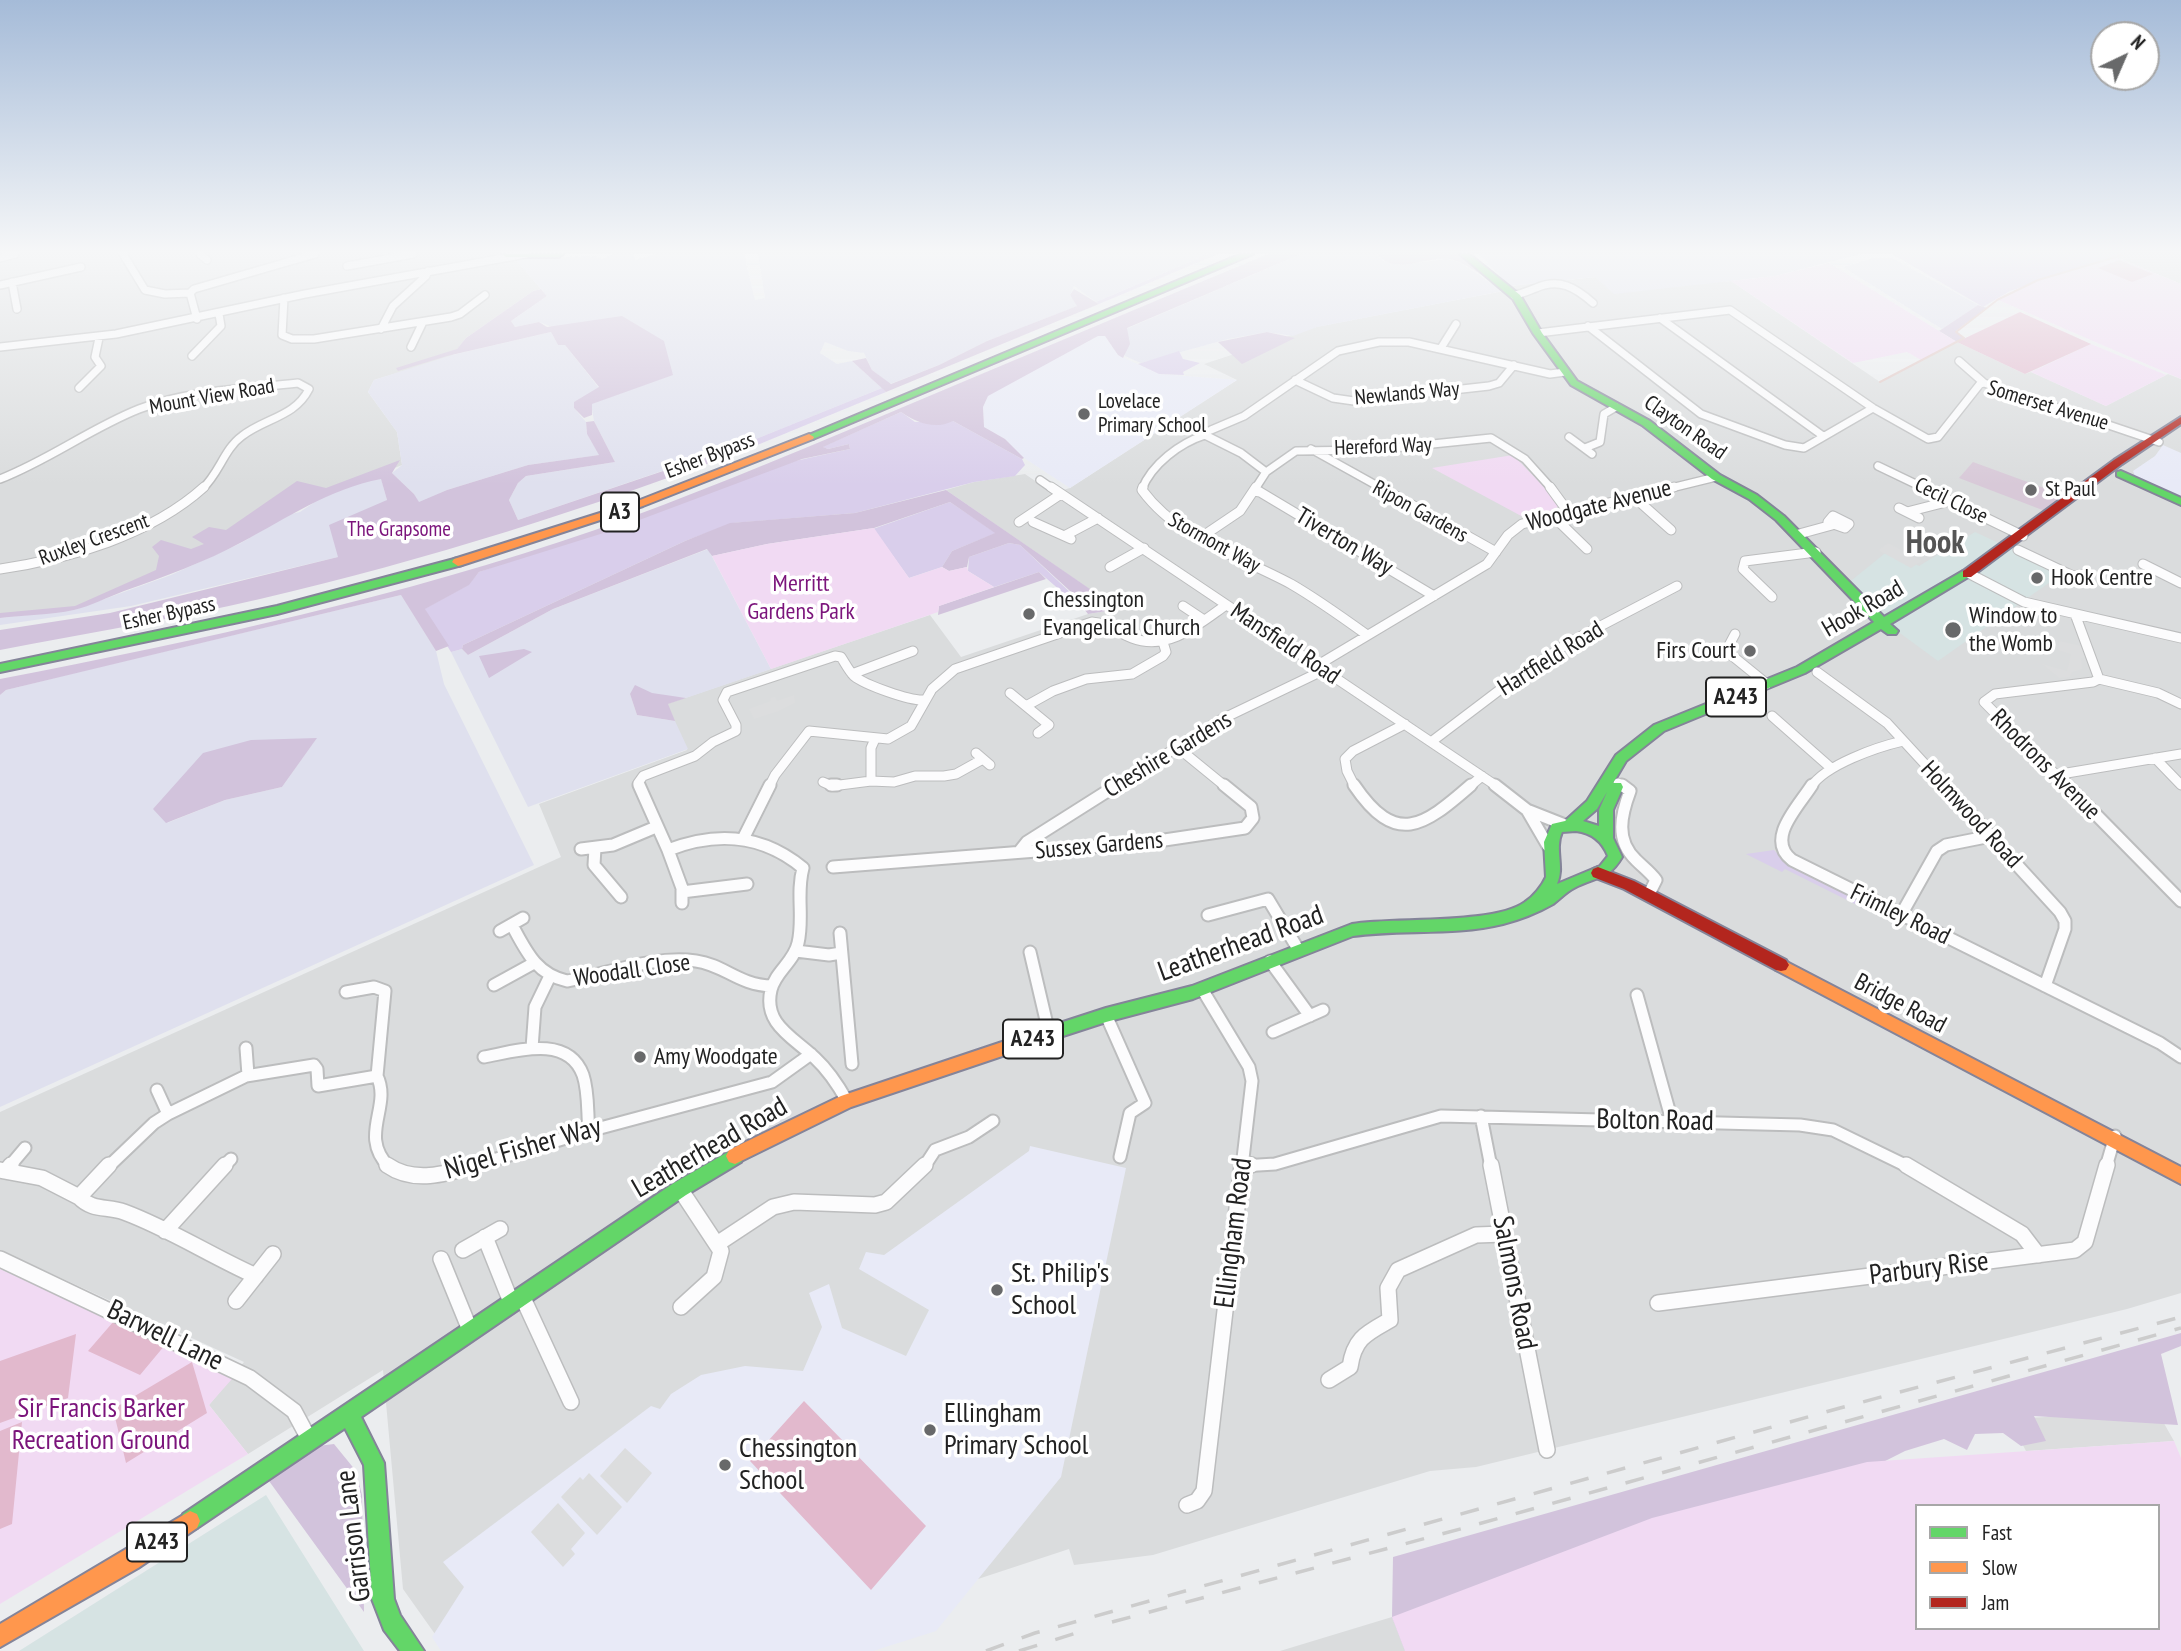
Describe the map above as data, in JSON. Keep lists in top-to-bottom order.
{
  "streets": {
    "main road": [
      "Clayton Road",
      "Esher Bypass",
      "A3",
      "Hook Road",
      "A243",
      "Leatherhead Road",
      "Bridge Road",
      "Garrison Lane"
    ],
    "street": [
      "Newlands Way",
      "Mount View Road",
      "Somerset Avenue",
      "Hereford Way",
      "Cecil Close",
      "Woodgate Avenue",
      "Ripon Gardens",
      "Ruxley Crescent",
      "Tiverton Way",
      "Stormont Way",
      "Mansfield Road",
      "Hartfield Road",
      "Cheshire Gardens",
      "Rhodrons Avenue",
      "Holmwood Road",
      "Sussex Gardens",
      "Frimley Road",
      "Woodall Close",
      "Bolton Road",
      "Nigel Fisher Way",
      "Ellingham Road",
      "Parbury Rise",
      "Salmons Road",
      "Barwell Lane"
    ]
  },
  "crossings": [
    ["Newlands Way", "Stormont Way"],
    ["Mount View Road", "Ruxley Crescent"],
    ["Somerset Avenue", "Clayton Road"],
    ["Somerset Avenue", "Hook Road"],
    ["Clayton Road", "Woodgate Avenue"],
    ["Clayton Road", "Stormont Way"],
    ["Clayton Road", "Hook Road"],
    ["Hereford Way", "Woodgate Avenue"],
    ["Hereford Way", "Ripon Gardens"],
    ["Hereford Way", "Tiverton Way"],
    ["Hereford Way", "Stormont Way"],
    ["Cecil Close", "Hook Road"],
    ["Woodgate Avenue", "Ripon Gardens"],
    ["Woodgate Avenue", "Tiverton Way"],
    ["Woodgate Avenue", "Stormont Way"],
    ["Woodgate Avenue", "Mansfield Road"],
    ["Woodgate Avenue", "Cheshire Gardens"],
    ["Tiverton Way", "Stormont Way"],
    ["Hook Road", "Mansfield Road"],
    ["Hook Road", "A243"],
    ["Hook Road", "Holmwood Road"],
    ["Hook Road", "Bridge Road"],
    ["Mansfield Road", "Hartfield Road"],
    ["Mansfield Road", "A243"],
    ["Mansfield Road", "Cheshire Gardens"],
    ["Mansfield Road", "Bridge Road"],
    ["A243", "Leatherhead Road"],
    ["A243", "Bridge Road"],
    ["Cheshire Gardens", "Sussex Gardens"],
    ["Holmwood Road", "Frimley Road"],
    ["Leatherhead Road", "Ellingham Road"],
    ["Leatherhead Road", "Barwell Lane"],
    ["Leatherhead Road", "Garrison Lane"],
    ["Bridge Road", "Parbury Rise"],
    ["Bolton Road", "Ellingham Road"],
    ["Bolton Road", "Parbury Rise"],
    ["Bolton Road", "Salmons Road"]
  ],
  "districts": ["Hook"],
  "parks": ["The Grapsome", "Merritt Gardens Park", "Sir Francis Barker Recreation Ground"],
  "places": [
    "Lovelace Primary School",
    "St Paul",
    "Hook Centre",
    "Chessington Evangelical Church",
    "Window to the Womb",
    "Firs Court",
    "Amy Woodgate",
    "St. Philip's School",
    "Ellingham Primary School",
    "Chessington School"
  ],
  "legend": ["Fast", "Slow", "Jam"],
  "north": "top right"
}
